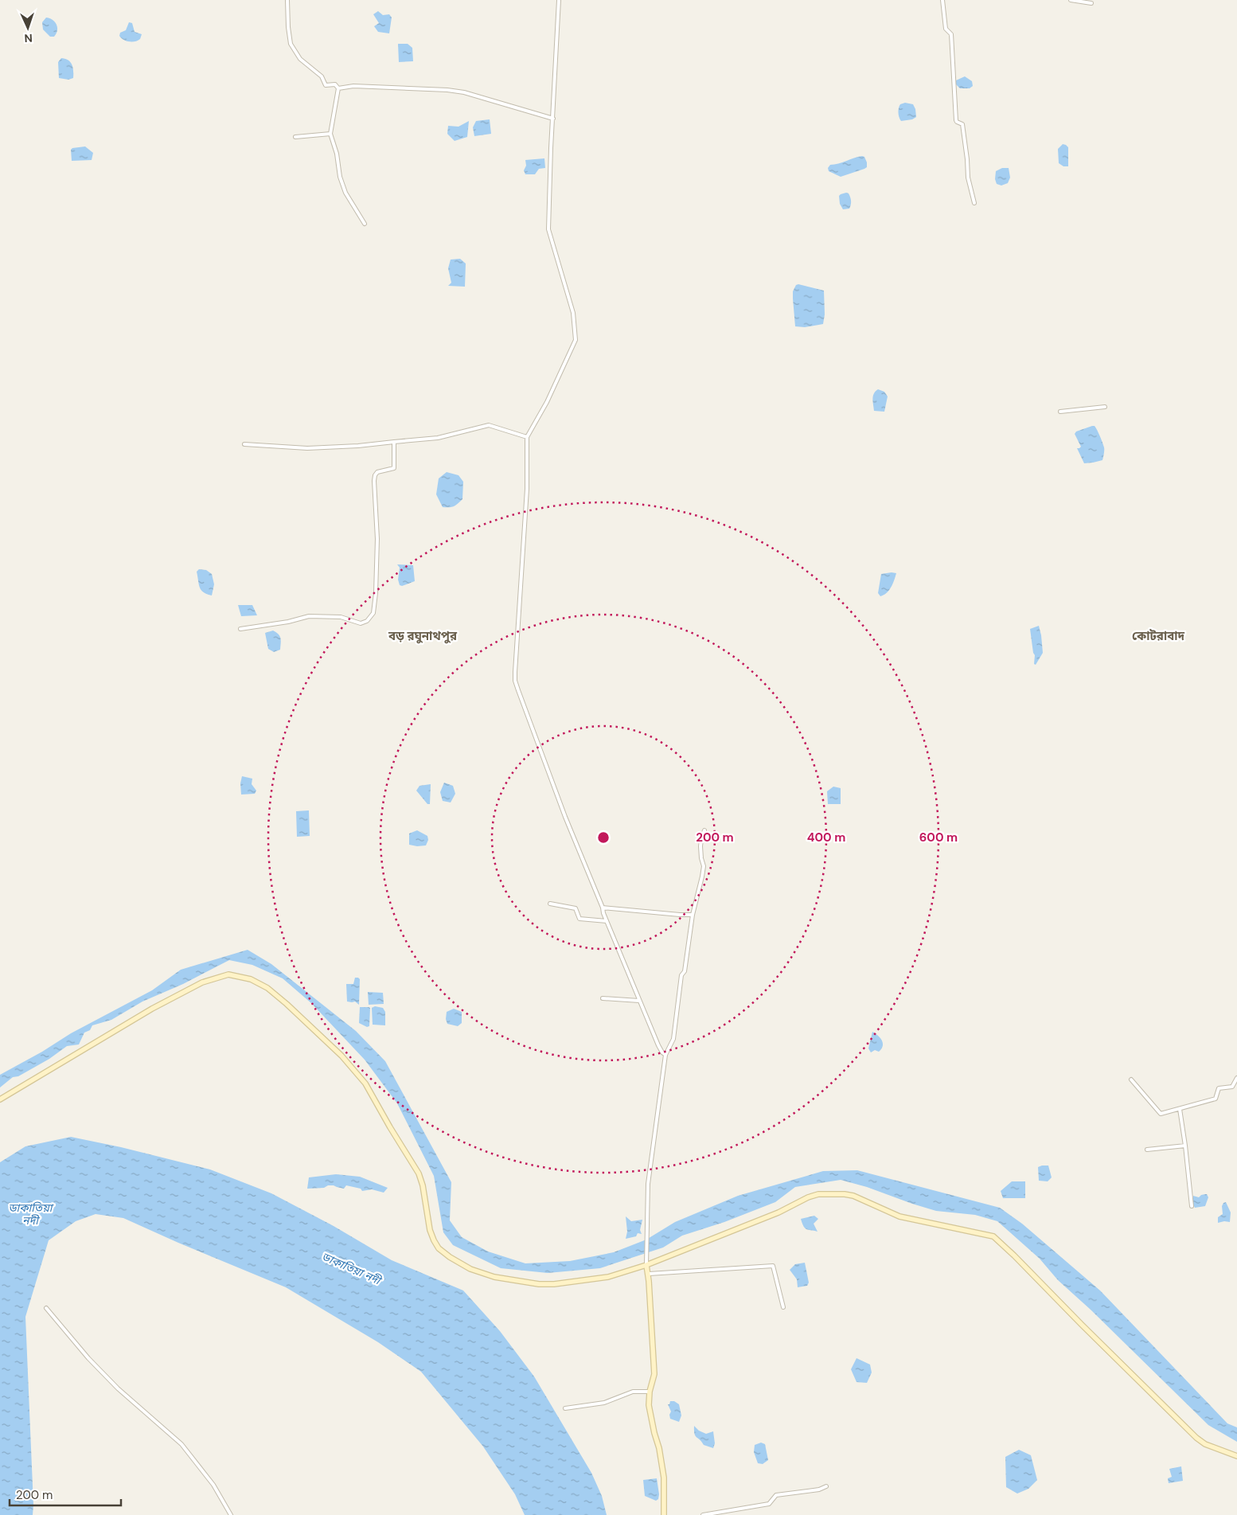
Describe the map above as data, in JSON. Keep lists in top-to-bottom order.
{
  "districts": ["বড় রঘুনাথপুর", "কোটরাবাদ"],
  "water": ["ডাকাতিয়া নদী"],
  "scale_bar": "200 m",
  "north": "bottom",
  "rings": ["200 m", "400 m", "600 m"]
}
